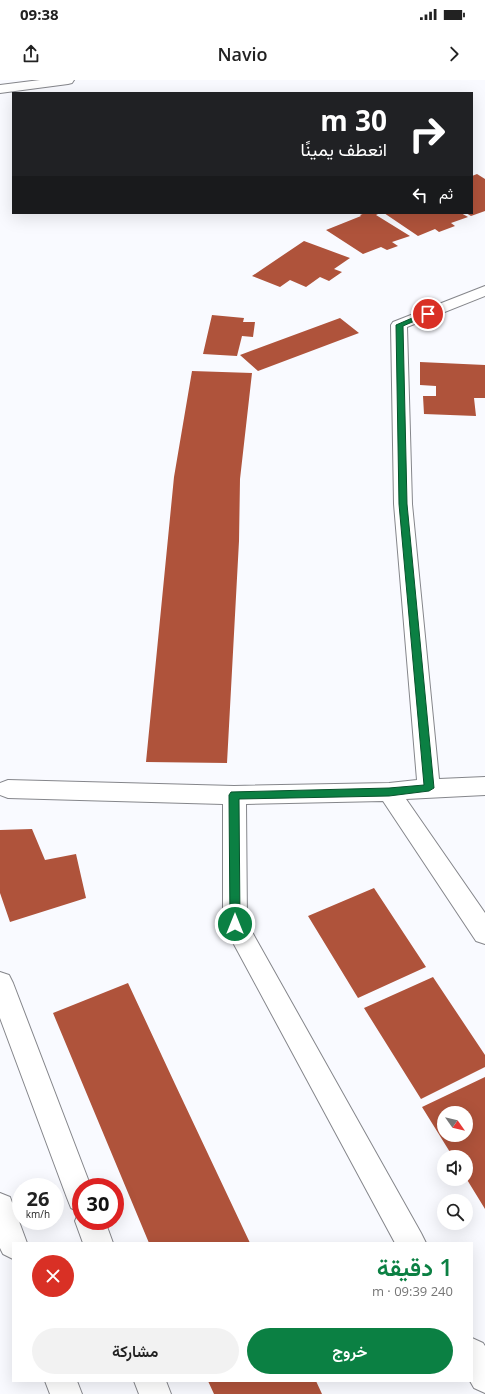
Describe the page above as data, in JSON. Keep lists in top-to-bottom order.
{
  "north": "bottom right",
  "page": {
    "status": "09:38",
    "header": "Navio",
    "turn": ["30 m", "انعطف يمينًا"],
    "then": "ثم",
    "speed": "26 km/h",
    "limit": "30",
    "heading": ["1 دقيقة", "240 m · 09:39"],
    "buttons": ["خروج", "مشاركة"]
  }
}
